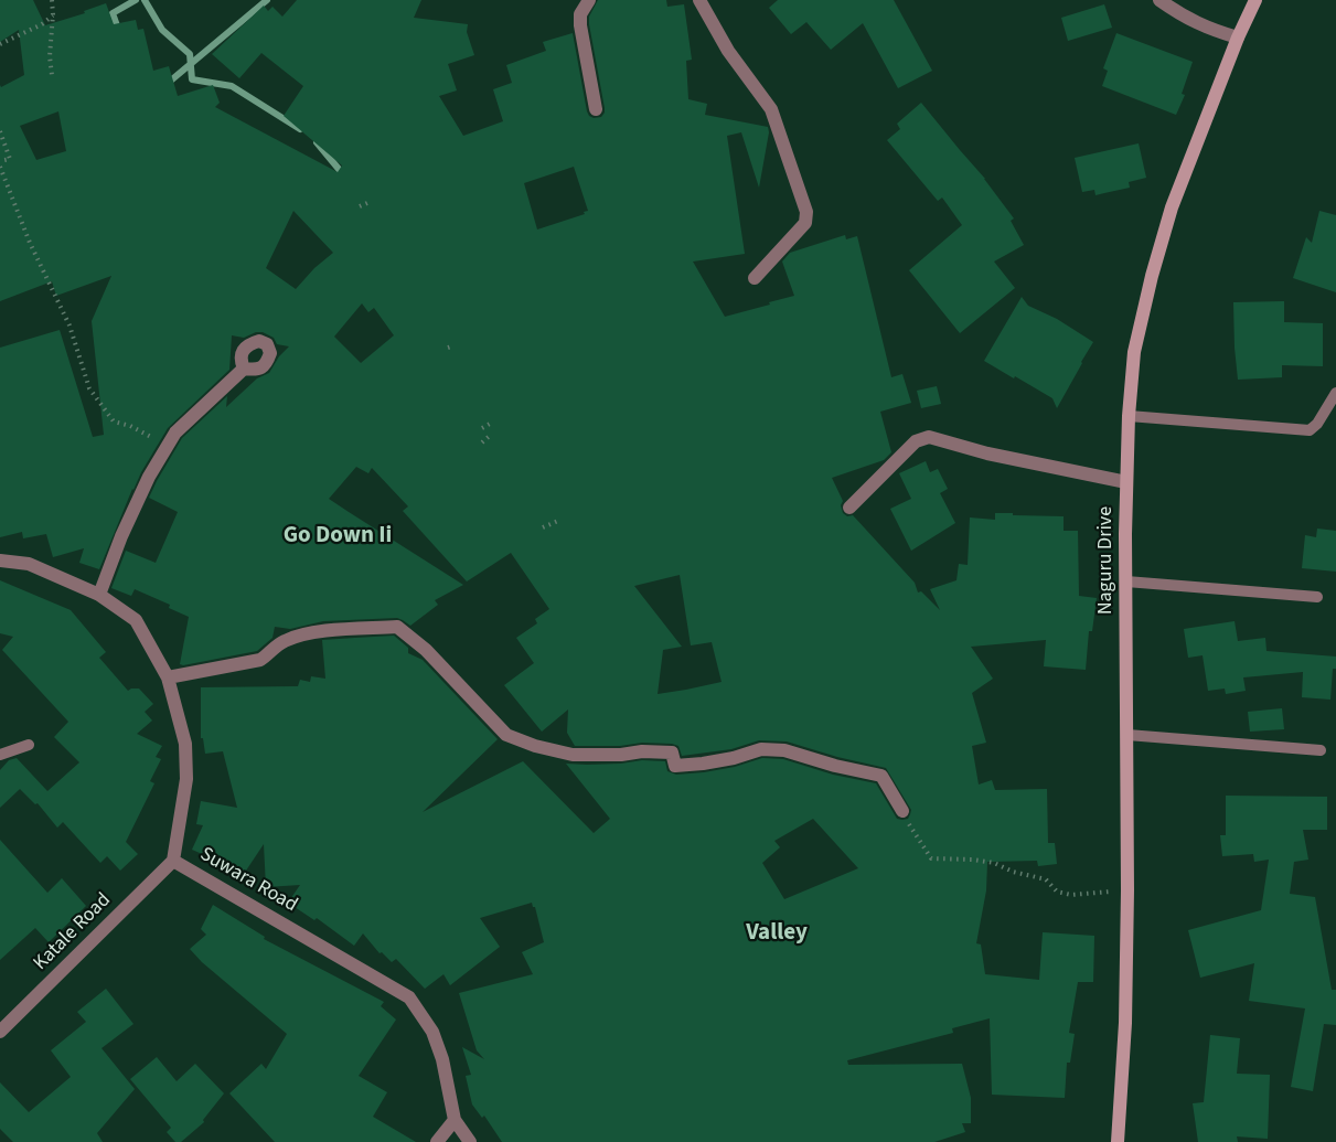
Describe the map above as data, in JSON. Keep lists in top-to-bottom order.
{
  "streets": {
    "street": ["Naguru Drive", "Suwara Road", "Katale Road"]
  },
  "crossings": [
    ["Suwara Road", "Katale Road"]
  ],
  "districts": ["Go Down Ii", "Valley"]
}
